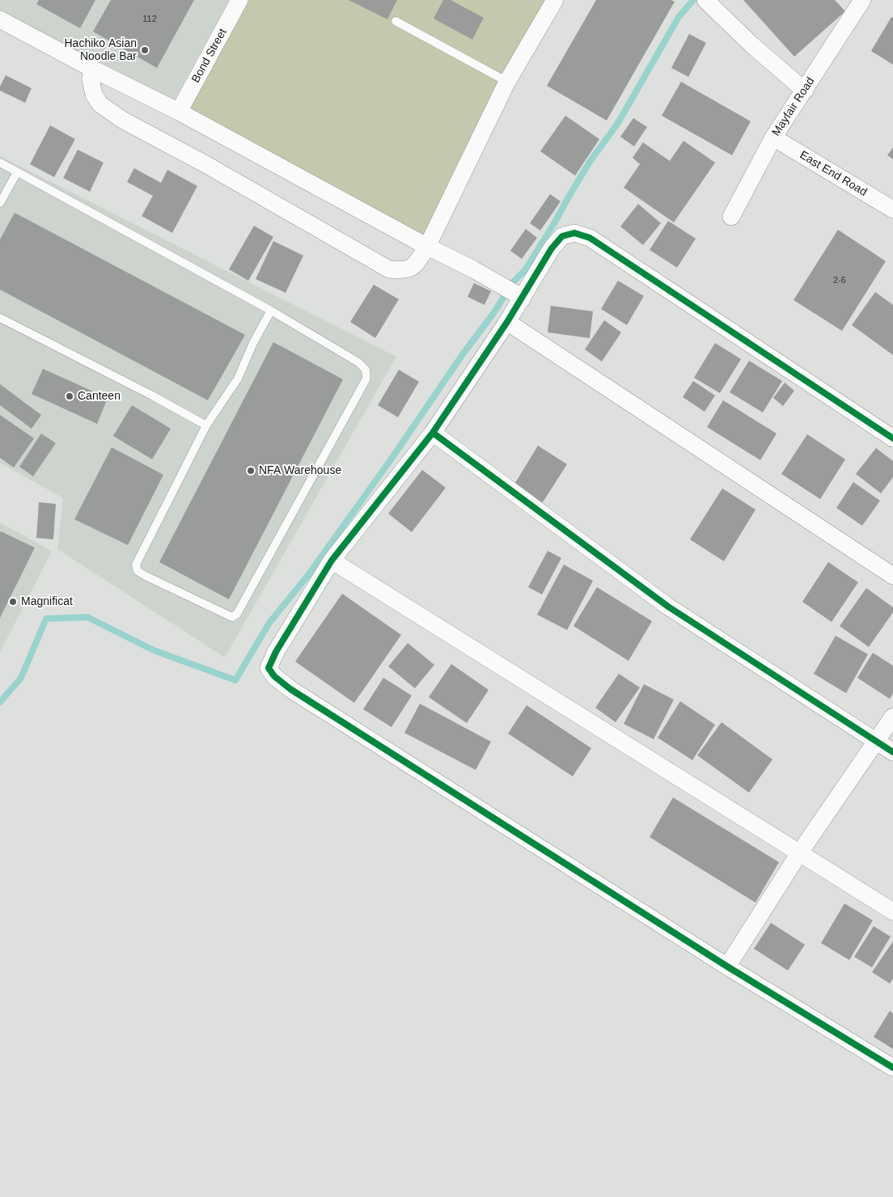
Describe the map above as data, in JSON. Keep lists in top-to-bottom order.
{
  "streets": {
    "street": ["Bond Street", "Mayfair Road", "East End Road"]
  },
  "crossings": [
    ["Mayfair Road", "East End Road"]
  ],
  "places": [
    "Hachiko Asian Noodle Bar",
    "Canteen",
    "NFA Warehouse",
    "Magnificat"
  ],
  "house_numbers": ["112", "2-6"]
}
